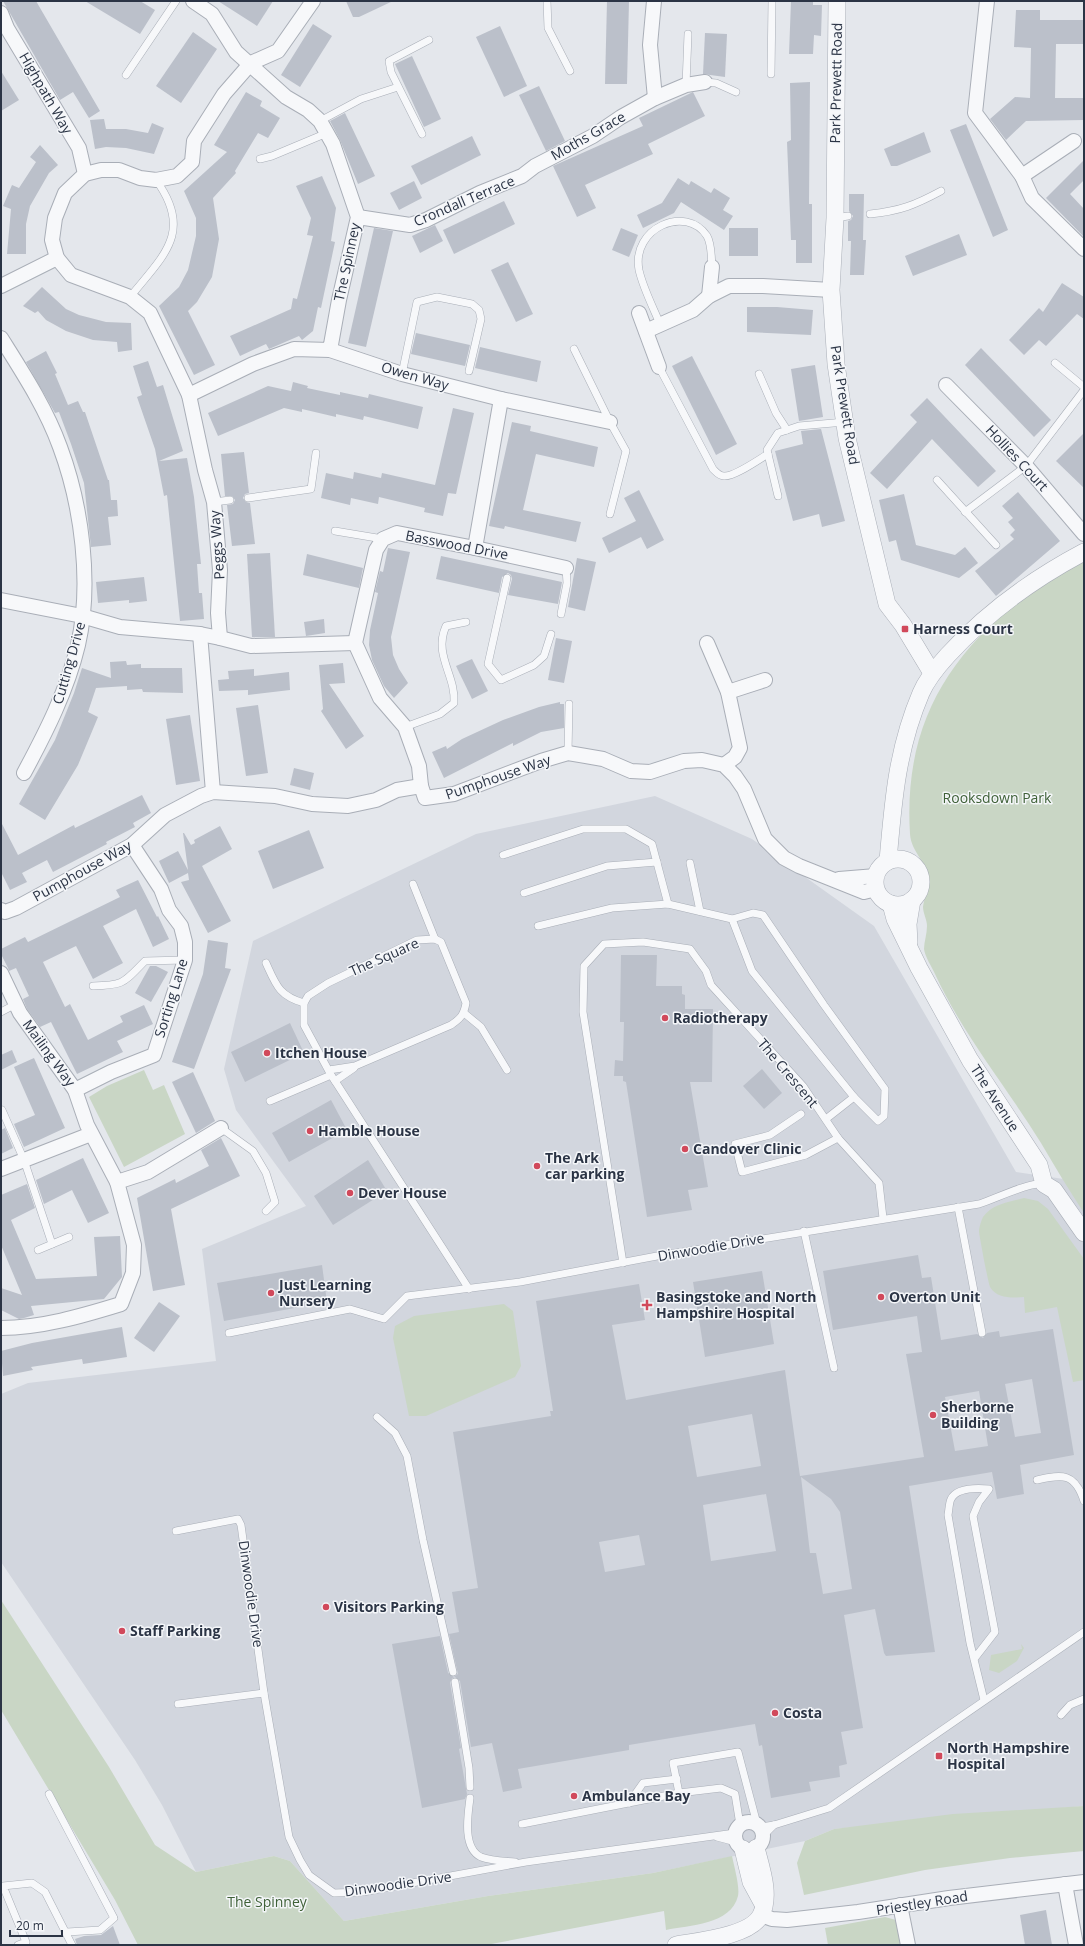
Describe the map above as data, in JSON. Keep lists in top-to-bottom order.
{
  "streets": {
    "street": [
      "Park Prewett Road",
      "Highpath Way",
      "Moths Grace",
      "Crondall Terrace",
      "The Spinney",
      "Owen Way",
      "Hollies Court",
      "Peggs Way",
      "Basswood Drive",
      "Cutting Drive",
      "Pumphouse Way",
      "Sorting Lane",
      "Mailing Way",
      "The Avenue",
      "Priestley Road"
    ],
    "lane": ["The Square", "The Crescent", "Dinwoodie Drive"]
  },
  "crossings": [
    ["Highpath Way", "Peggs Way"],
    ["Moths Grace", "Crondall Terrace"],
    ["Crondall Terrace", "The Spinney"],
    ["The Spinney", "Owen Way"],
    ["Pumphouse Way", "Sorting Lane"],
    ["Sorting Lane", "Mailing Way"],
    ["The Crescent", "Dinwoodie Drive"],
    ["The Avenue", "Dinwoodie Drive"]
  ],
  "parks": ["Rooksdown Park", "The Spinney"],
  "places": {
    "transit": ["Harness Court", "North Hampshire Hospital"],
    "other": [
      "Radiotherapy",
      "Itchen House",
      "Hamble House",
      "Candover Clinic",
      "The Ark car parking",
      "Dever House",
      "Just Learning Nursery",
      "Overton Unit",
      "Sherborne Building",
      "Visitors Parking",
      "Staff Parking",
      "Costa",
      "Ambulance Bay"
    ],
    "health": ["Basingstoke and North Hampshire Hospital"]
  },
  "scale_bar": "20 m"
}
